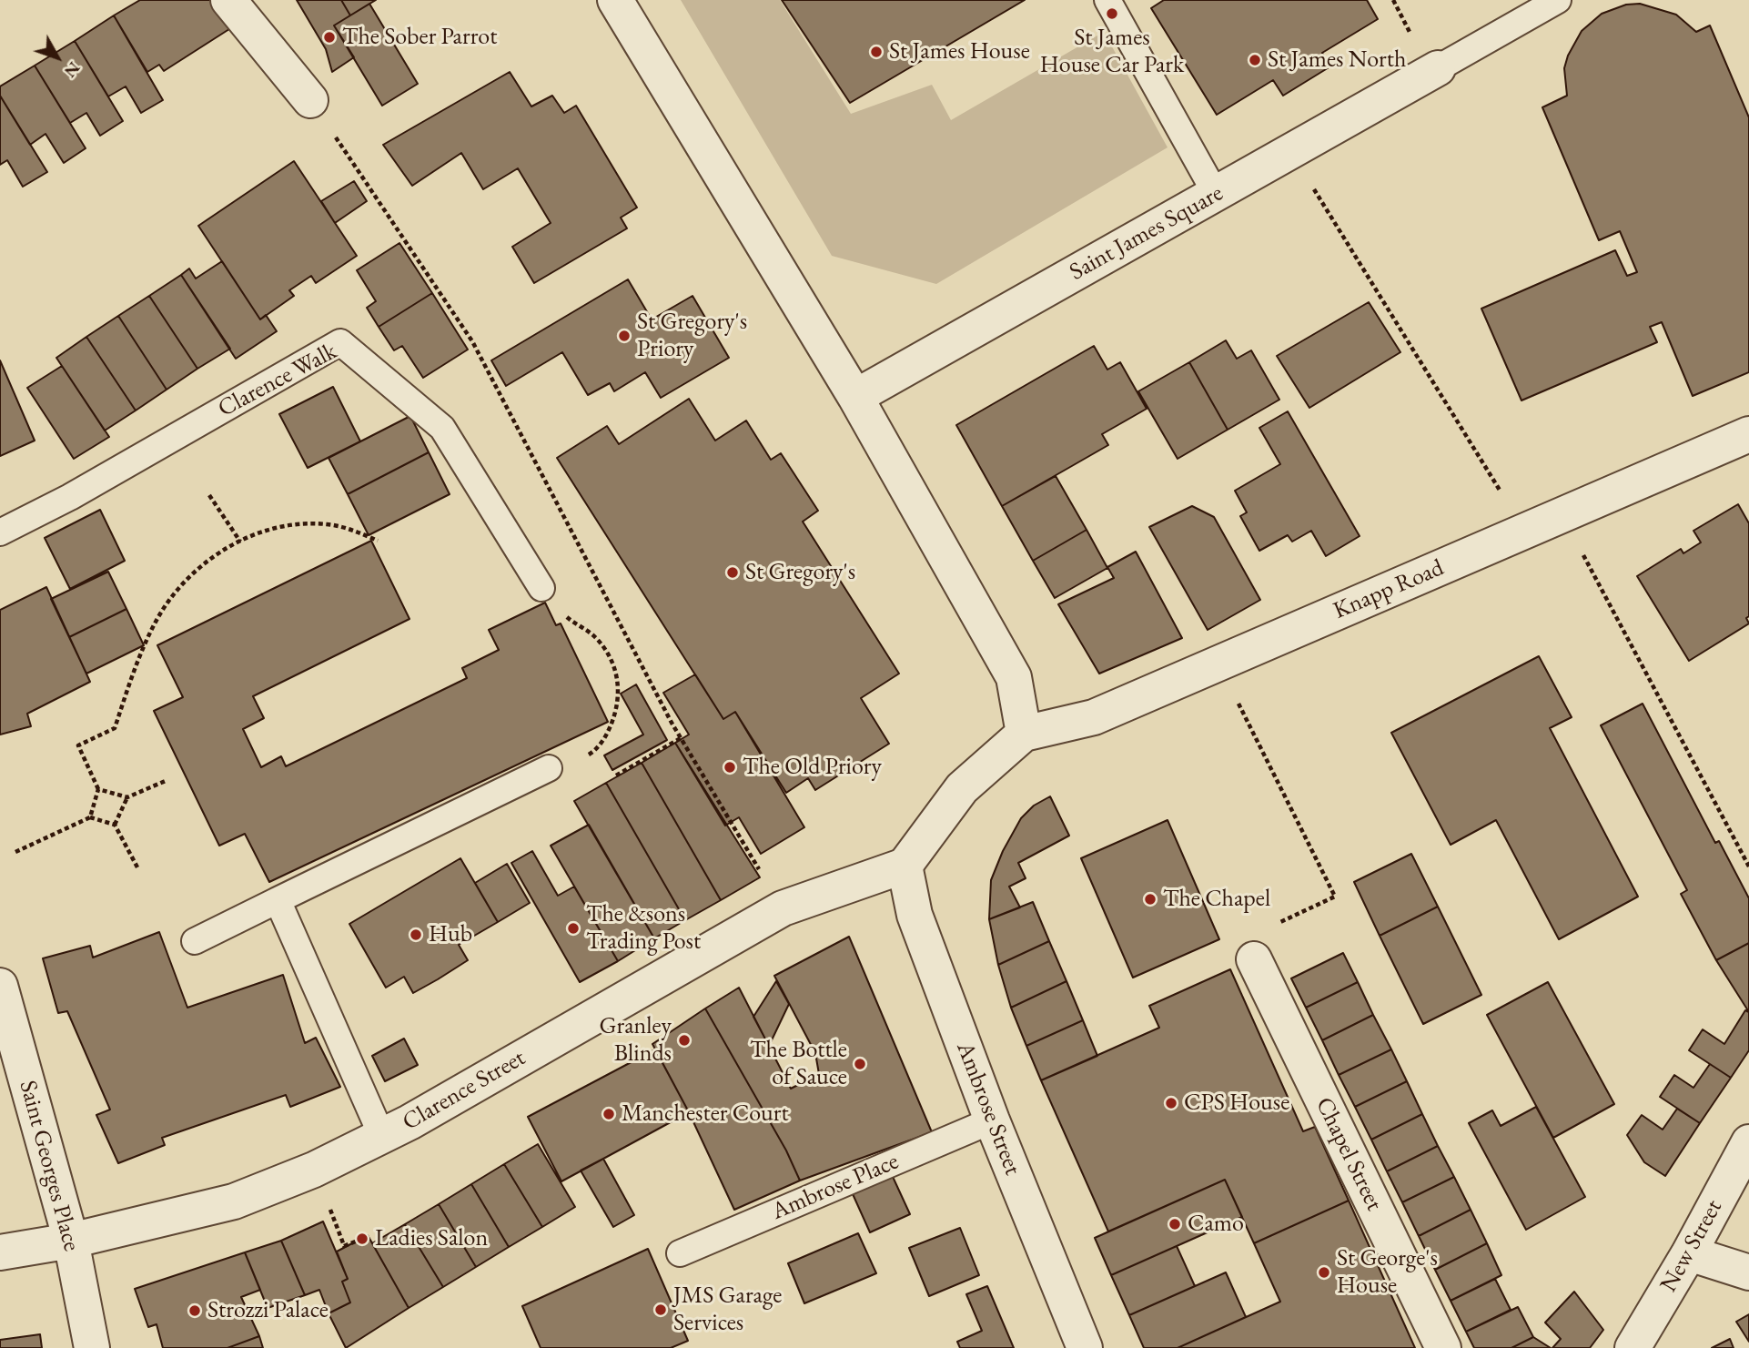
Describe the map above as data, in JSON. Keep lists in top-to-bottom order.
{
  "streets": {
    "street": [
      "Saint James Square",
      "Knapp Road",
      "Clarence Street",
      "Ambrose Street",
      "Chapel Street",
      "Saint Georges Place",
      "New Street"
    ],
    "lane": ["Clarence Walk", "Ambrose Place"]
  },
  "crossings": [
    ["Clarence Street", "Ambrose Street"],
    ["Clarence Street", "Saint Georges Place"],
    ["Ambrose Street", "Ambrose Place"]
  ],
  "places": [
    "St James House Car Park",
    "The Sober Parrot",
    "St James House",
    "St James North",
    "St Gregory's Priory",
    "St Gregory's",
    "The Old Priory",
    "The Chapel",
    "The &sons Trading Post",
    "Hub",
    "Granley Blinds",
    "The Bottle of Sauce",
    "CPS House",
    "Manchester Court",
    "Camo",
    "Ladies Salon",
    "St George's House",
    "JMS Garage Services",
    "Strozzi Palace"
  ],
  "north": "bottom right"
}
